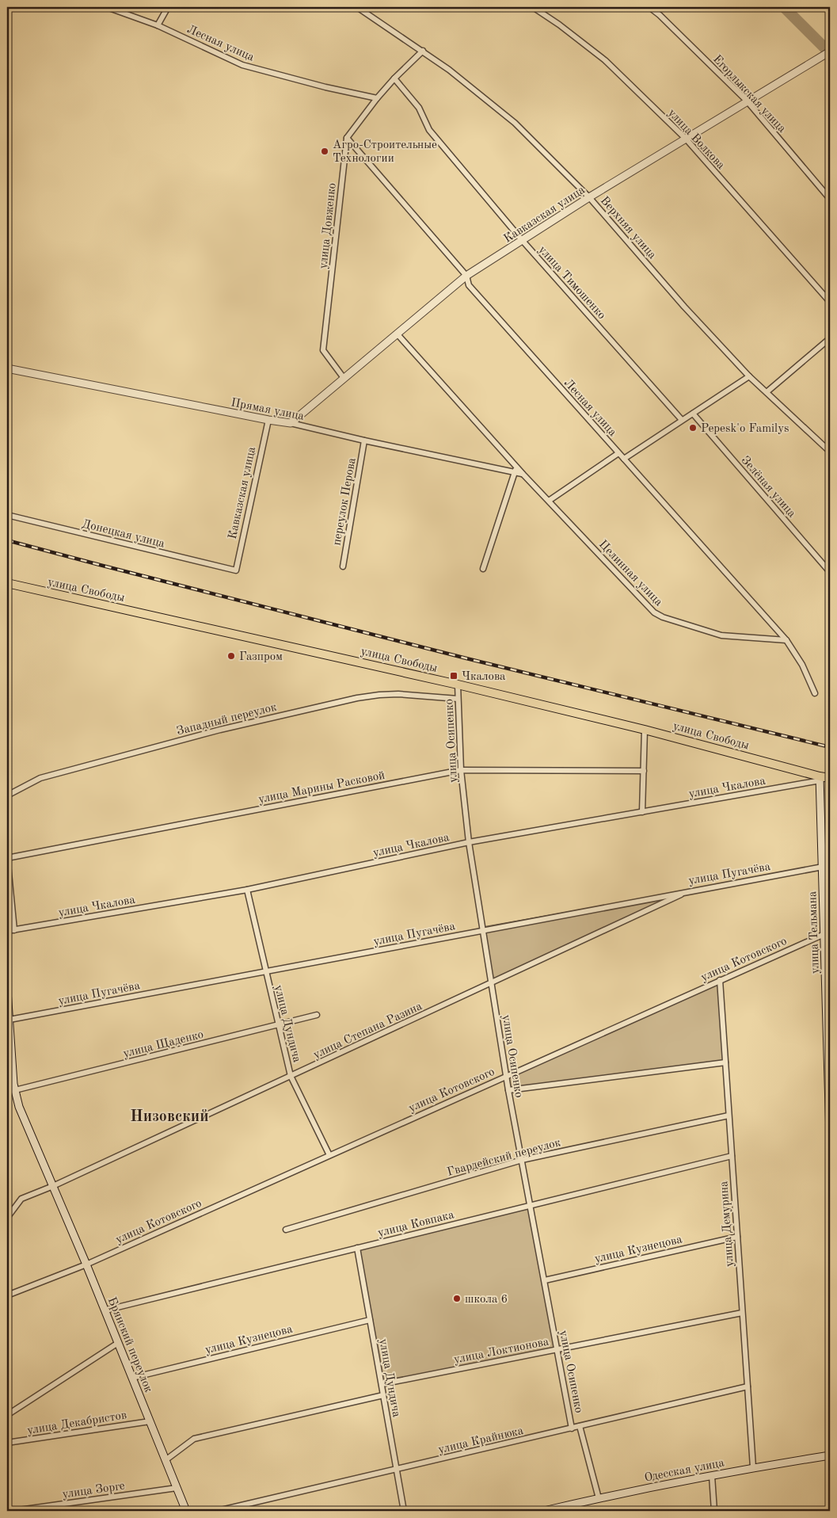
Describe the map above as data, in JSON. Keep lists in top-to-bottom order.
{
  "streets": {
    "main road": [
      "Кавказская улица",
      "Прямая улица",
      "улица Свободы",
      "улица Тельмана",
      "Брянский переулок",
      "Одесская улица"
    ],
    "street": [
      "Лесная улица",
      "Егорлыкская улица",
      "улица Волкова",
      "улица Довженко",
      "Верхняя улица",
      "улица Тимошенко",
      "Зелёная улица",
      "переулок Перова",
      "Донецкая улица",
      "Целинная улица",
      "Западный переулок",
      "улица Осипенко",
      "улица Марины Расковой",
      "улица Чкалова",
      "улица Пугачёва",
      "улица Котовского",
      "улица Дундича",
      "улица Степана Разина",
      "улица Щаденко",
      "Гвардейский переулок",
      "улица Ковпака",
      "улица Демурина",
      "улица Кузнецова",
      "улица Локтионова",
      "улица Декабристов",
      "улица Крайнюка",
      "улица Зорге"
    ]
  },
  "crossings": [
    ["Лесная улица", "Кавказская улица"],
    ["Лесная улица", "улица Довженко"],
    ["Лесная улица", "Целинная улица"],
    ["Егорлыкская улица", "Кавказская улица"],
    ["улица Волкова", "Кавказская улица"],
    ["Кавказская улица", "улица Довженко"],
    ["Кавказская улица", "Верхняя улица"],
    ["Кавказская улица", "улица Тимошенко"],
    ["Кавказская улица", "Прямая улица"],
    ["Кавказская улица", "Донецкая улица"],
    ["Прямая улица", "переулок Перова"],
    ["Прямая улица", "Целинная улица"],
    ["улица Свободы", "улица Осипенко"],
    ["улица Свободы", "улица Чкалова"],
    ["улица Свободы", "улица Тельмана"],
    ["Западный переулок", "улица Осипенко"],
    ["улица Осипенко", "улица Марины Расковой"],
    ["улица Осипенко", "улица Чкалова"],
    ["улица Осипенко", "улица Пугачёва"],
    ["улица Осипенко", "улица Котовского"],
    ["улица Осипенко", "улица Степана Разина"],
    ["улица Осипенко", "Гвардейский переулок"],
    ["улица Осипенко", "улица Ковпака"],
    ["улица Осипенко", "улица Кузнецова"],
    ["улица Осипенко", "улица Локтионова"],
    ["улица Осипенко", "улица Крайнюка"],
    ["улица Осипенко", "Одесская улица"],
    ["улица Чкалова", "улица Тельмана"],
    ["улица Чкалова", "улица Дундича"],
    ["улица Пугачёва", "улица Тельмана"],
    ["улица Пугачёва", "улица Дундича"],
    ["улица Пугачёва", "улица Степана Разина"],
    ["улица Пугачёва", "Брянский переулок"],
    ["улица Тельмана", "улица Котовского"],
    ["улица Котовского", "улица Дундича"],
    ["улица Котовского", "улица Демурина"],
    ["улица Котовского", "Брянский переулок"],
    ["улица Дундича", "улица Степана Разина"],
    ["улица Дундича", "улица Щаденко"],
    ["улица Дундича", "улица Ковпака"],
    ["улица Дундича", "улица Кузнецова"],
    ["улица Дундича", "улица Локтионова"],
    ["улица Дундича", "улица Крайнюка"],
    ["улица Степана Разина", "Брянский переулок"],
    ["улица Щаденко", "Брянский переулок"],
    ["Гвардейский переулок", "улица Демурина"],
    ["улица Ковпака", "улица Демурина"],
    ["улица Ковпака", "Брянский переулок"],
    ["улица Демурина", "улица Кузнецова"],
    ["улица Демурина", "улица Локтионова"],
    ["улица Демурина", "улица Крайнюка"],
    ["улица Демурина", "Одесская улица"],
    ["улица Кузнецова", "Брянский переулок"],
    ["Брянский переулок", "улица Декабристов"],
    ["Брянский переулок", "улица Зорге"]
  ],
  "districts": ["Низовский"],
  "places": {
    "other": [
      "Агро-Строительные Технологии",
      "Pepesk'o Familys",
      "Газпром",
      "школа 6"
    ],
    "transit": ["Чкалова"]
  }
}
